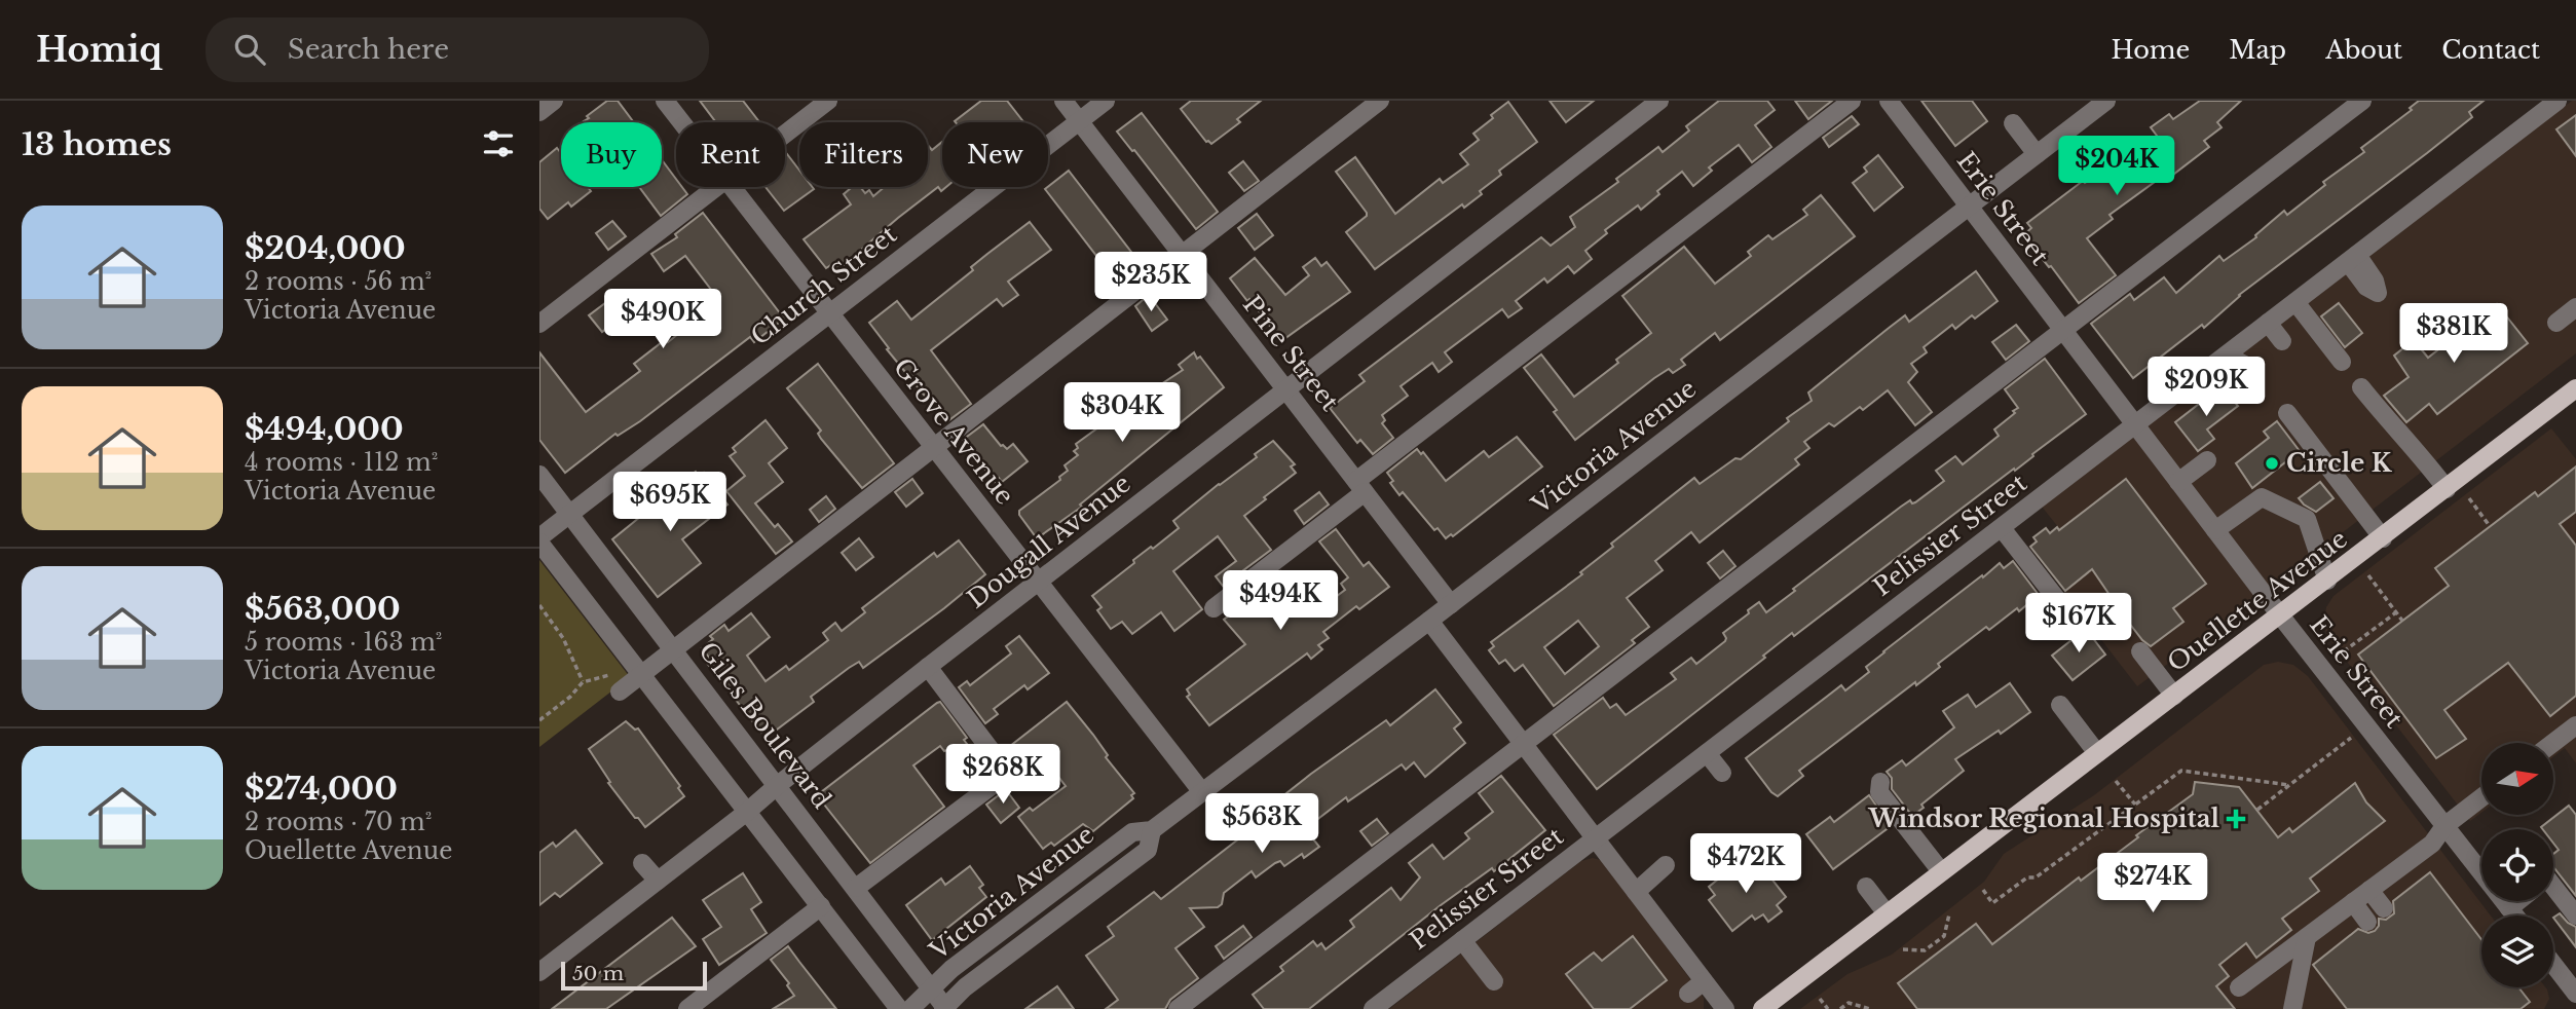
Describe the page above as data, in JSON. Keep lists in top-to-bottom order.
{
  "streets": {
    "main road": ["Ouellette Avenue"],
    "street": [
      "Erie Street",
      "Church Street",
      "Pine Street",
      "Grove Avenue",
      "Victoria Avenue",
      "Pelissier Street",
      "Dougall Avenue",
      "Giles Boulevard"
    ]
  },
  "crossings": [
    ["Erie Street", "Victoria Avenue"],
    ["Erie Street", "Pelissier Street"],
    ["Erie Street", "Ouellette Avenue"],
    ["Church Street", "Pine Street"],
    ["Church Street", "Grove Avenue"],
    ["Church Street", "Giles Boulevard"],
    ["Pine Street", "Victoria Avenue"],
    ["Pine Street", "Dougall Avenue"],
    ["Grove Avenue", "Victoria Avenue"],
    ["Grove Avenue", "Dougall Avenue"],
    ["Victoria Avenue", "Giles Boulevard"],
    ["Dougall Avenue", "Giles Boulevard"]
  ],
  "places": {
    "other": ["Circle K"],
    "health": ["Windsor Regional Hospital"]
  },
  "scale_bar": "50 m",
  "north": "right",
  "page": {
    "header": "Homiq",
    "search": "Search here",
    "nav": [
      "Home",
      "Map",
      "About",
      "Contact"
    ],
    "heading": "13 homes",
    "chip": [
      "Buy",
      "Rent",
      "Filters",
      "New"
    ],
    "price": [
      "$204K",
      "$235K",
      "$490K",
      "$381K",
      "$209K",
      "$304K",
      "$695K",
      "$494K",
      "$167K",
      "$268K",
      "$563K",
      "$472K",
      "$274K"
    ],
    "list": [
      {
        "name": "$204,000",
        "note": "2 rooms · 56 m² · Victoria Avenue"
      },
      {
        "name": "$494,000",
        "note": "4 rooms · 112 m² · Victoria Avenue"
      },
      {
        "name": "$563,000",
        "note": "5 rooms · 163 m² · Victoria Avenue"
      },
      {
        "name": "$274,000",
        "note": "2 rooms · 70 m² · Ouellette Avenue"
      }
    ],
    "scale": "50 m"
  }
}
